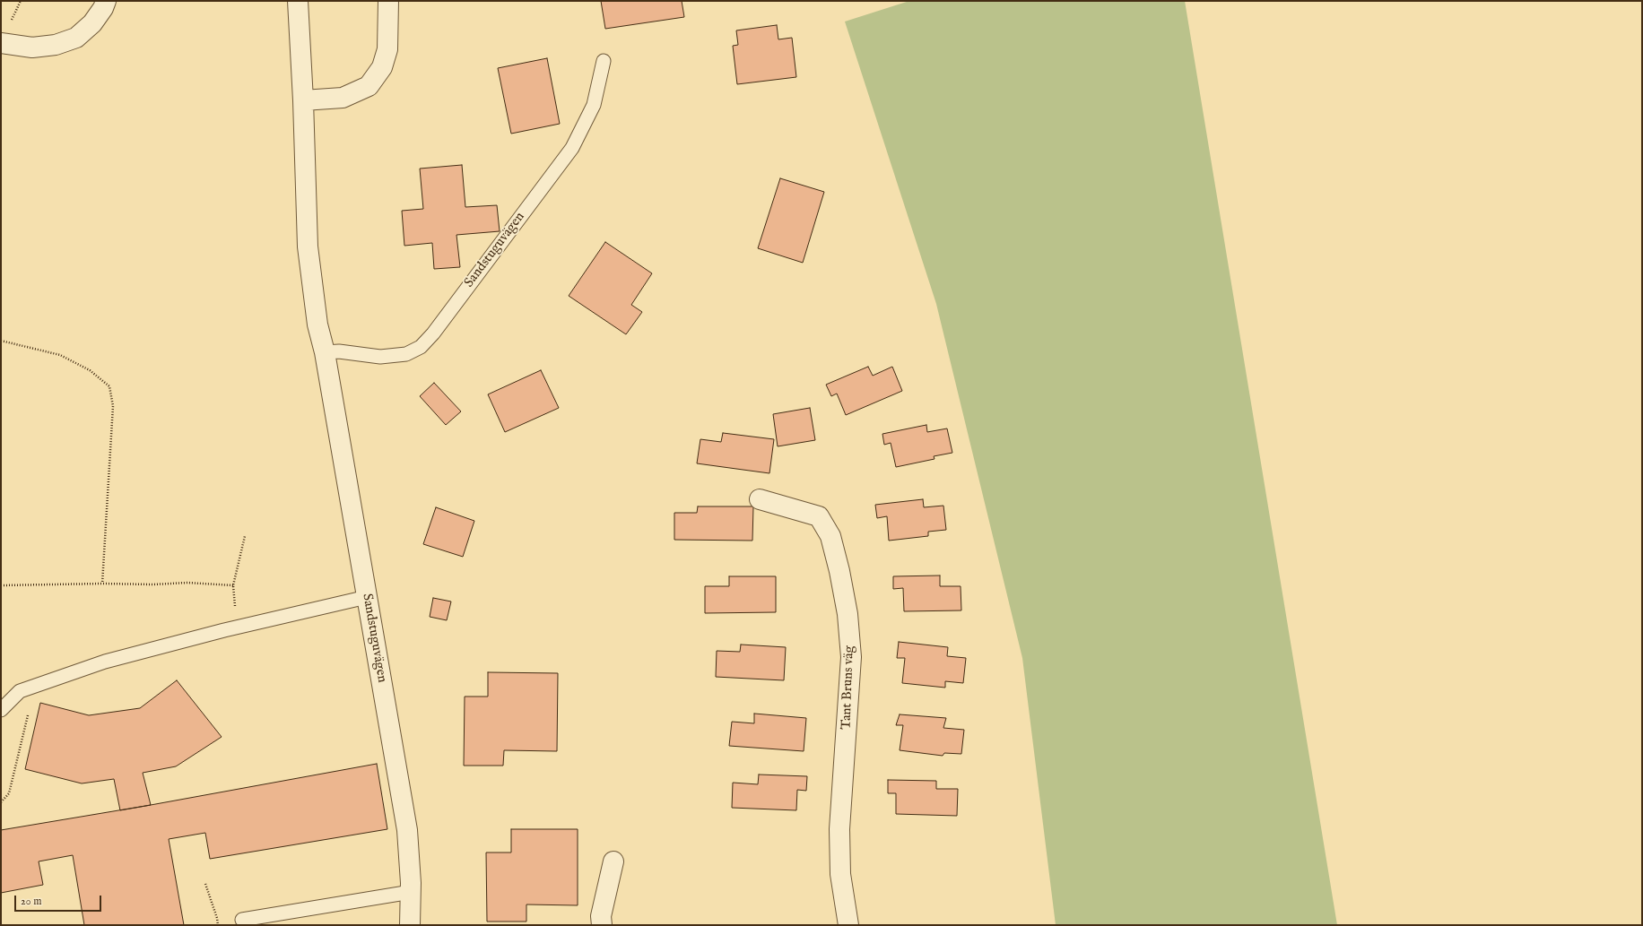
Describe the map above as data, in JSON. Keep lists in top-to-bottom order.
{
  "streets": {
    "street": ["Sandstuguvägen", "Tant Bruns väg"]
  },
  "scale_bar": "20 m"
}
